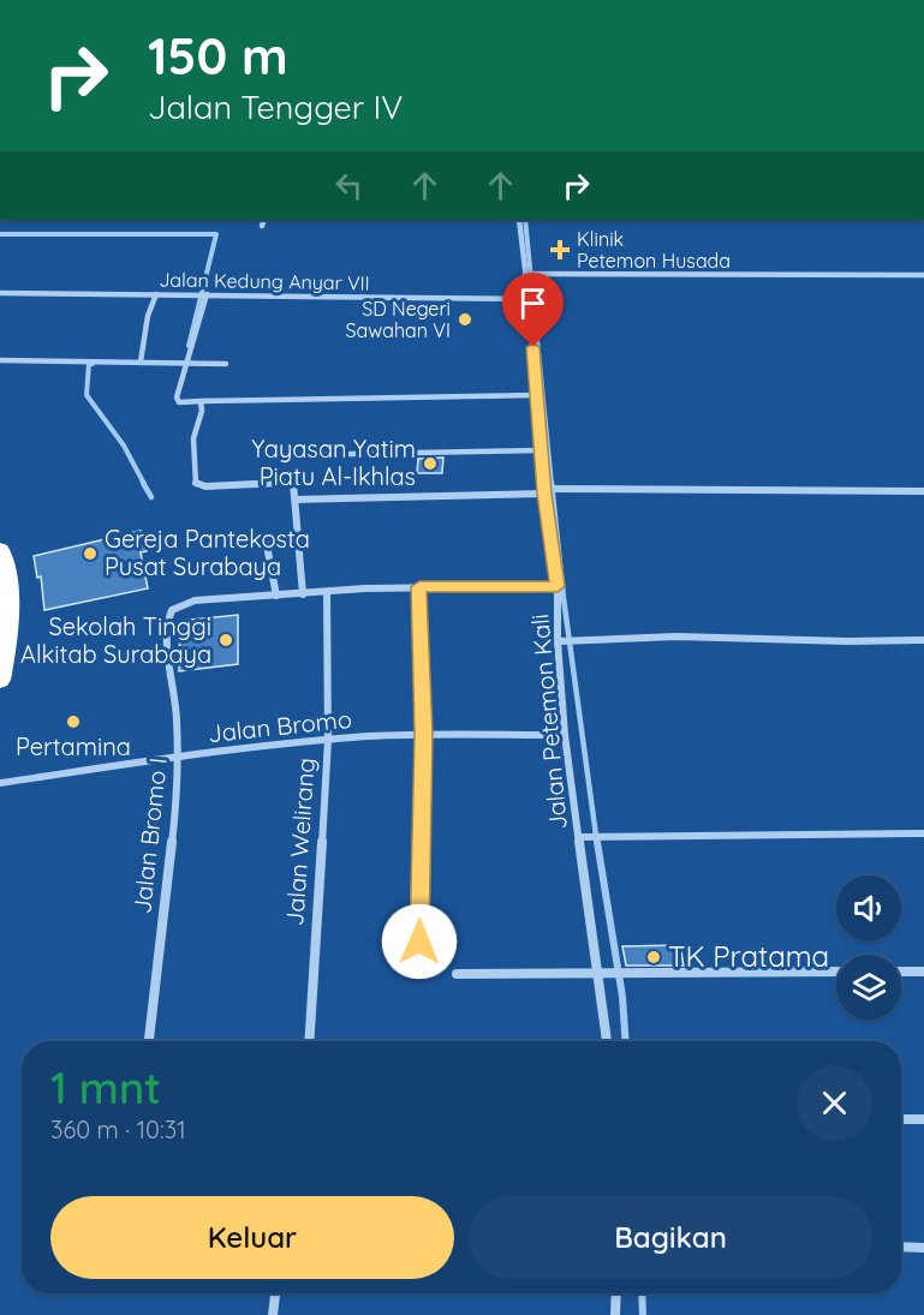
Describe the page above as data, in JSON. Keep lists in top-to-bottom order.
{
  "streets": {
    "street": [
      "Jalan Kedung Anyar VII",
      "Jalan Petemon Kali",
      "Jalan Bromo",
      "Jalan Bromo I",
      "Jalan Welirang"
    ]
  },
  "crossings": [
    ["Jalan Kedung Anyar VII", "Jalan Petemon Kali"],
    ["Jalan Petemon Kali", "Jalan Bromo"],
    ["Jalan Petemon Kali", "Jalan Bromo I"],
    ["Jalan Bromo", "Jalan Bromo I"],
    ["Jalan Bromo", "Jalan Welirang"],
    ["Jalan Bromo I", "Jalan Welirang"]
  ],
  "places": {
    "health": ["Klinik Petemon Husada"],
    "other": [
      "SD Negeri Sawahan VI",
      "Yayasan Yatim Piatu Al-Ikhlas",
      "Gereja Pantekosta Pusat Surabaya",
      "Sekolah Tinggi Alkitab Surabaya",
      "Pertamina",
      "TK Pratama"
    ]
  },
  "page": {
    "turn": ["150 m", "Jalan Tengger IV"],
    "heading": ["1 mnt", "360 m · 10:31"],
    "buttons": ["Keluar", "Bagikan"]
  }
}
